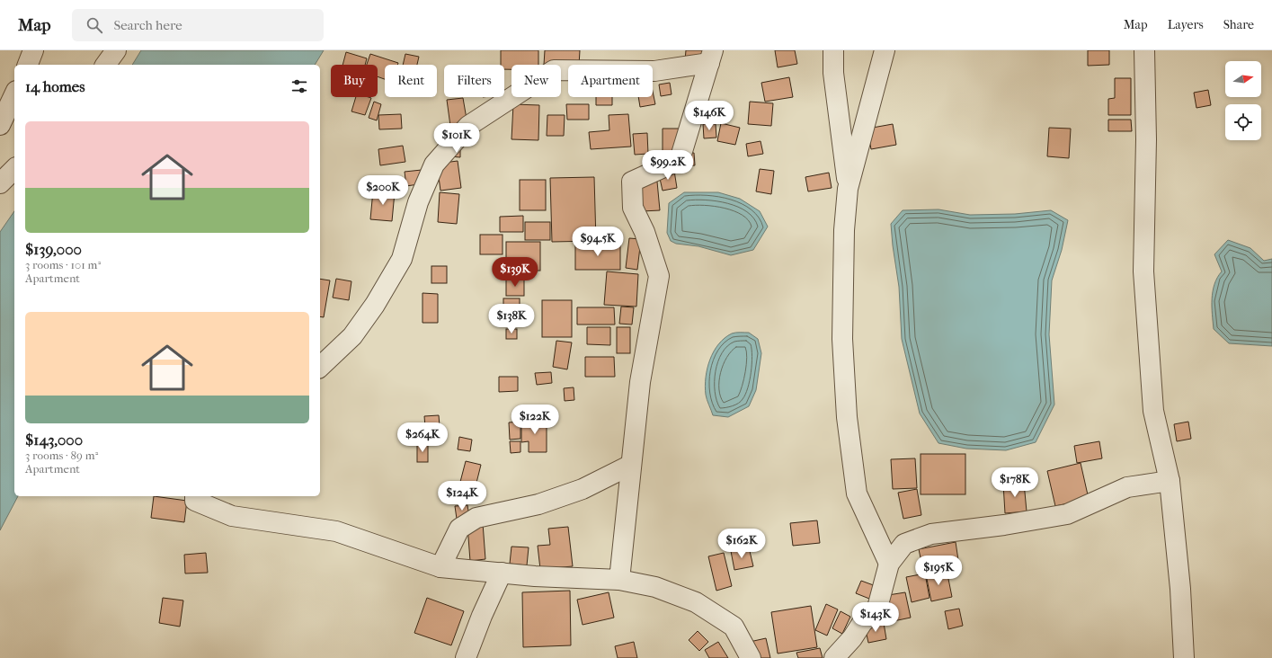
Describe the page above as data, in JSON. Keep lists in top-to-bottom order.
{
  "north": "right",
  "page": {
    "header": "Map",
    "search": "Search here",
    "nav": ["Map", "Layers", "Share"],
    "chip": [
      "Buy",
      "Rent",
      "Filters",
      "New",
      "Apartment"
    ],
    "heading": "14 homes",
    "price": [
      "$146K",
      "$101K",
      "$99.2K",
      "$200K",
      "$94.5K",
      "$139K",
      "$138K",
      "$122K",
      "$264K",
      "$178K",
      "$124K",
      "$162K",
      "$195K",
      "$143K"
    ],
    "list": [
      {
        "name": "$139,000",
        "note": "3 rooms · 101 m² · Apartment"
      },
      {
        "name": "$143,000",
        "note": "3 rooms · 89 m² · Apartment"
      }
    ]
  }
}
